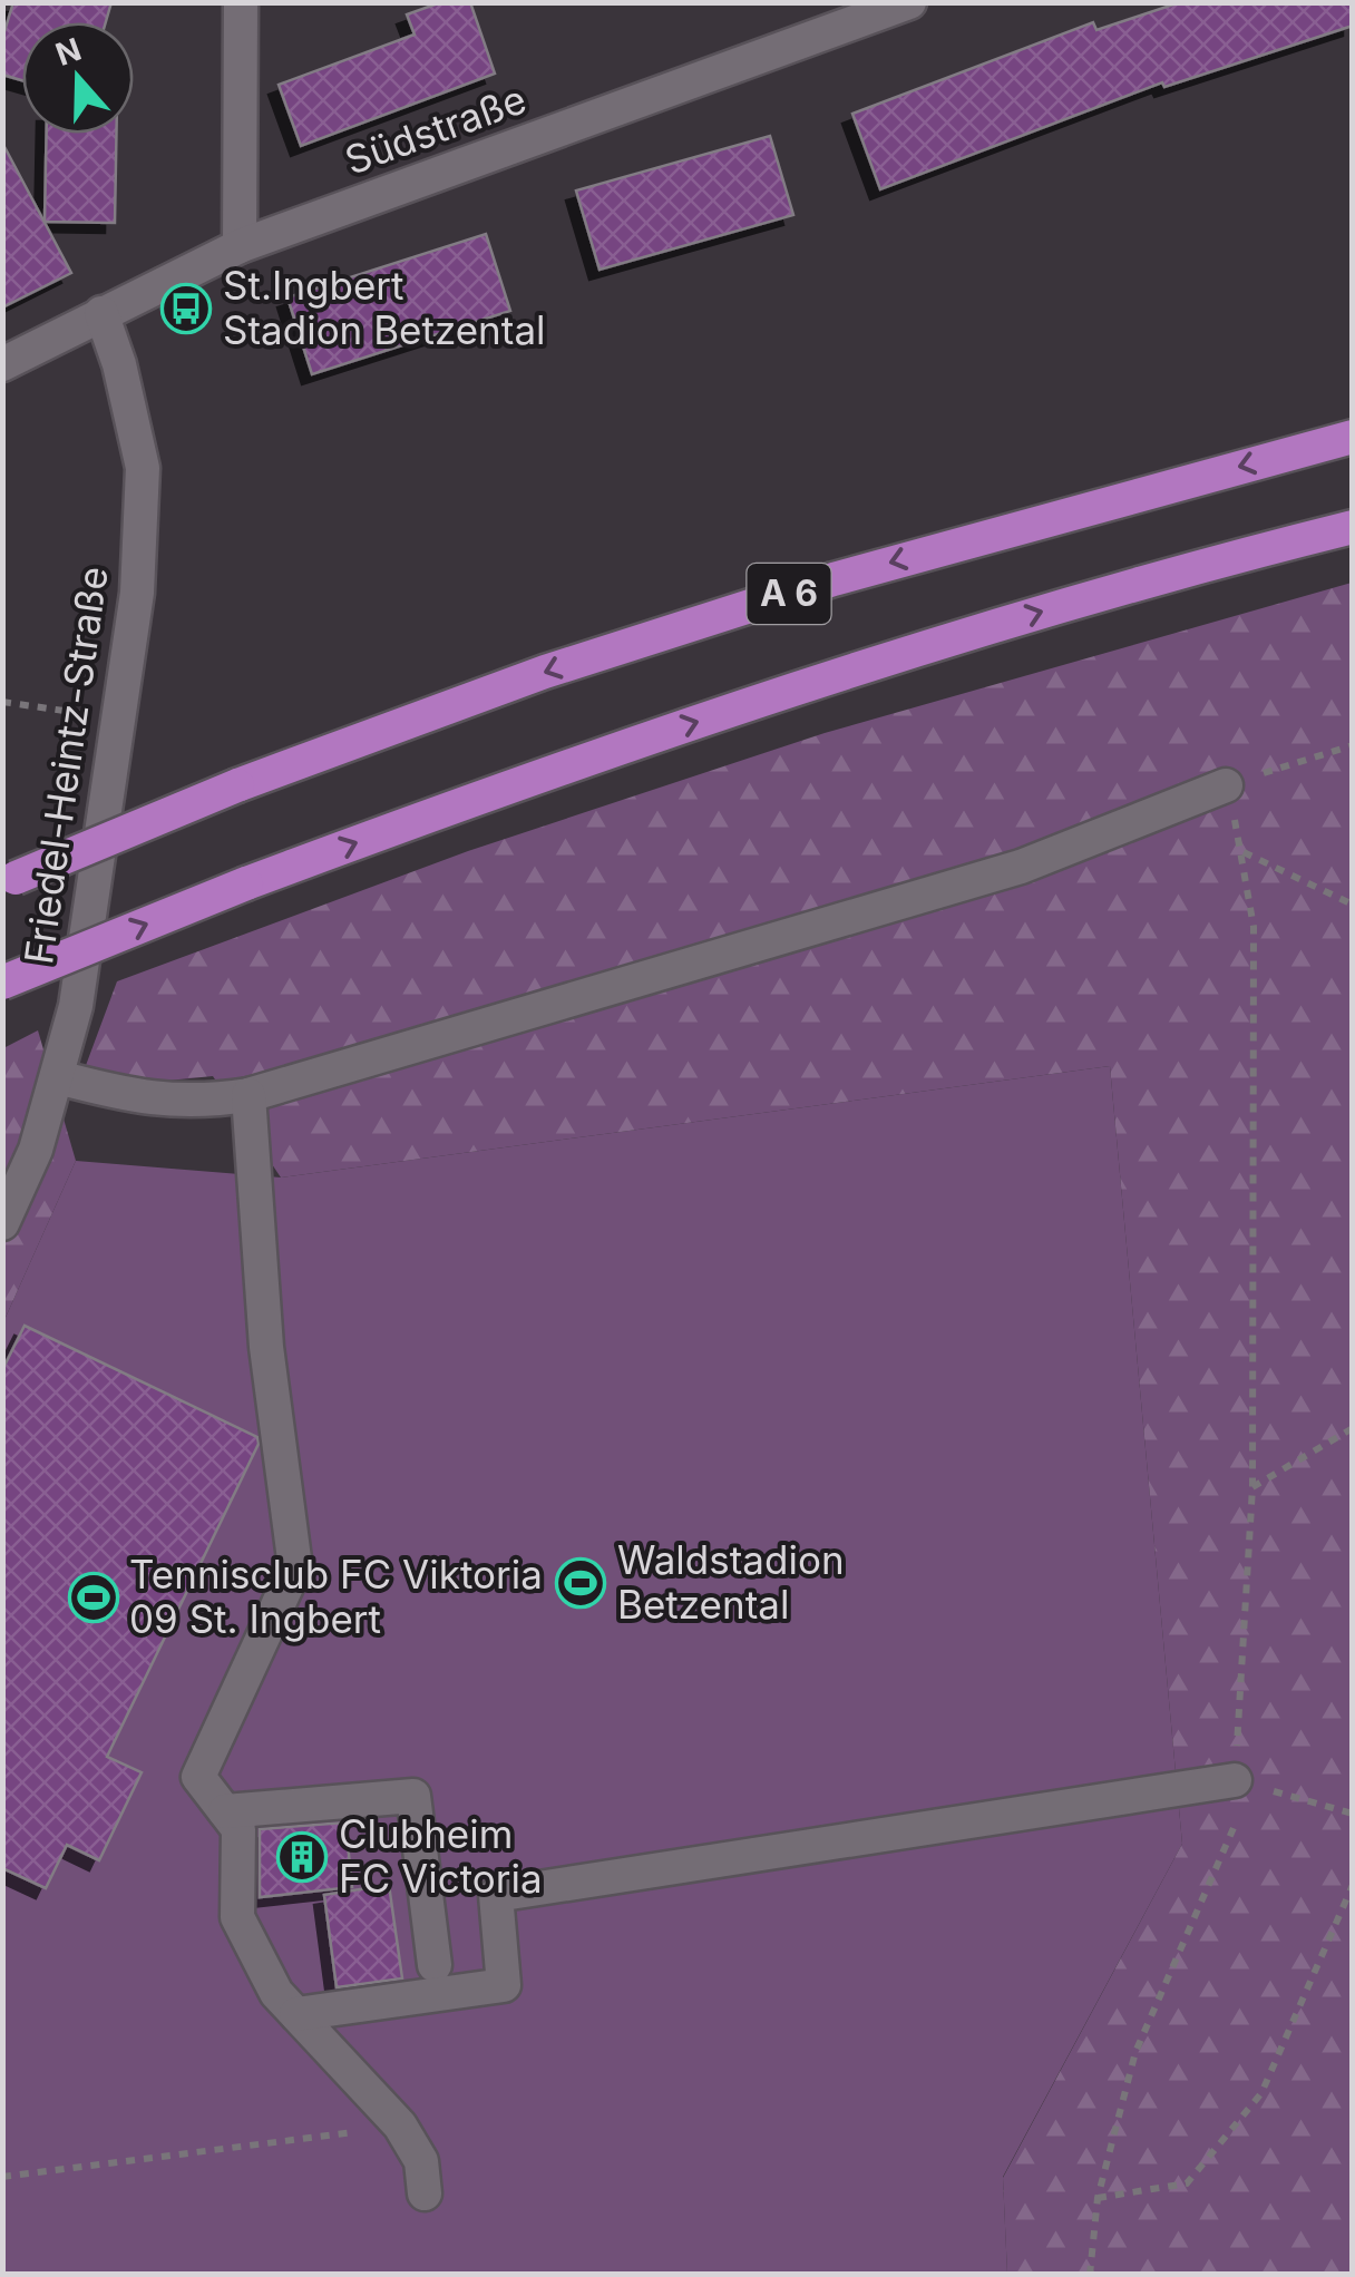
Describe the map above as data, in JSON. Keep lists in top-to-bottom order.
{
  "streets": {
    "highway": ["A 6"],
    "street": ["Südstraße", "Friedel-Heintz-Straße"]
  },
  "crossings": [
    ["Südstraße", "Friedel-Heintz-Straße"]
  ],
  "places": {
    "bus stop": ["St.Ingbert Stadion Betzental"],
    "sports": ["Waldstadion Betzental", "Tennisclub FC Viktoria 09 St. Ingbert"],
    "building": ["Clubheim FC Victoria"]
  },
  "north": "top"
}
